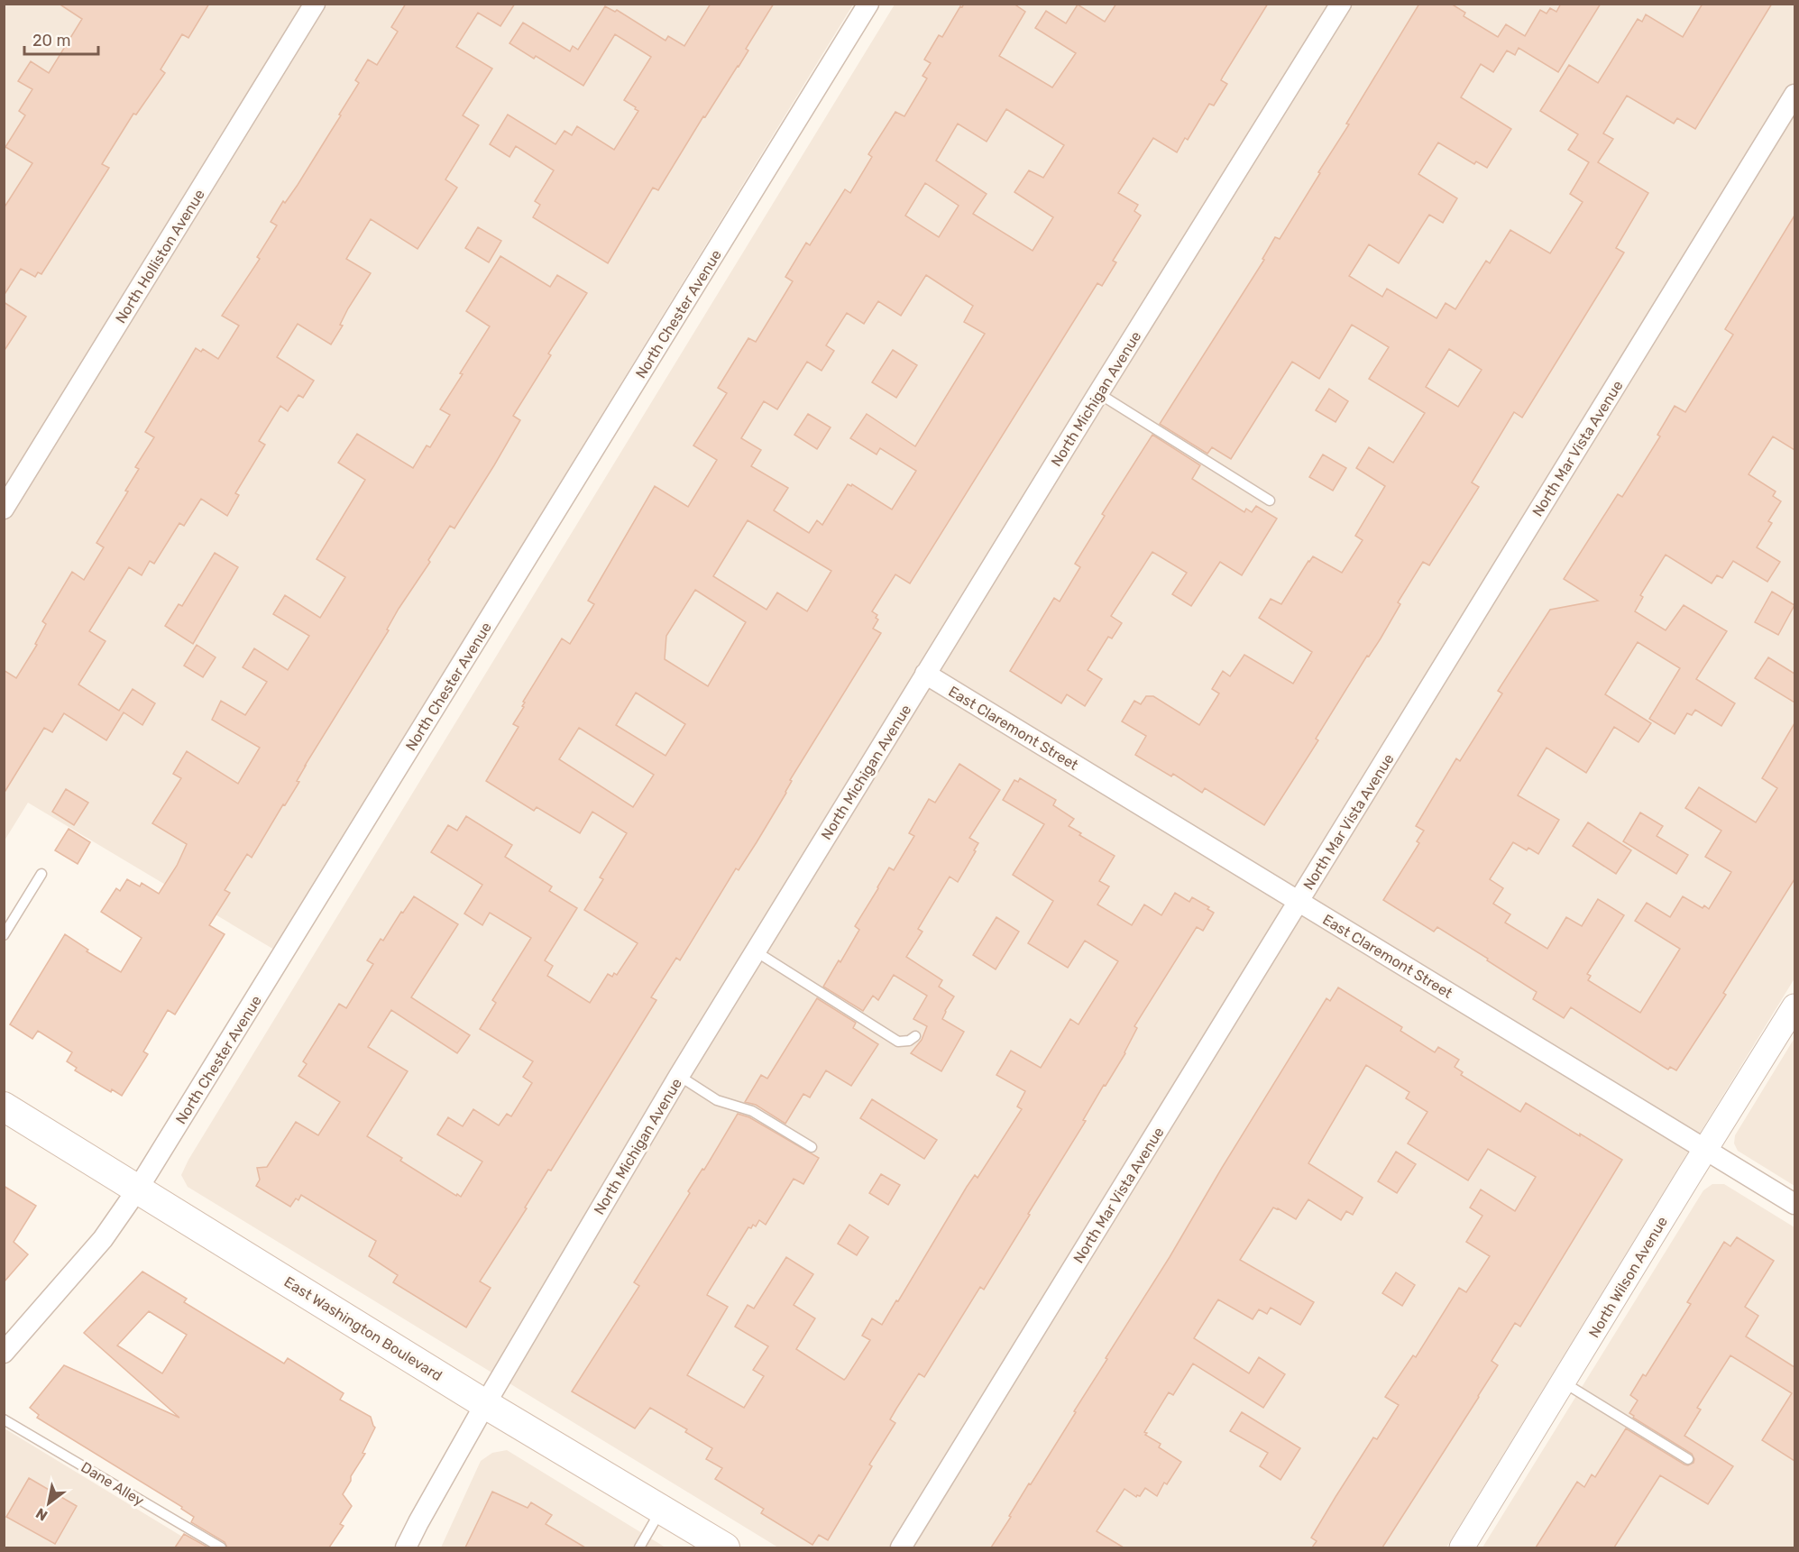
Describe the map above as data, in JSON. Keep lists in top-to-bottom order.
{
  "streets": {
    "main road": ["East Washington Boulevard"],
    "street": [
      "North Holliston Avenue",
      "North Chester Avenue",
      "North Michigan Avenue",
      "North Mar Vista Avenue",
      "East Claremont Street",
      "North Wilson Avenue"
    ],
    "lane": ["Dane Alley"]
  },
  "crossings": [
    ["North Chester Avenue", "East Washington Boulevard"],
    ["North Michigan Avenue", "East Claremont Street"],
    ["North Michigan Avenue", "East Washington Boulevard"],
    ["North Mar Vista Avenue", "East Claremont Street"],
    ["East Claremont Street", "North Wilson Avenue"]
  ],
  "scale_bar": "20 m",
  "north": "bottom left"
}
